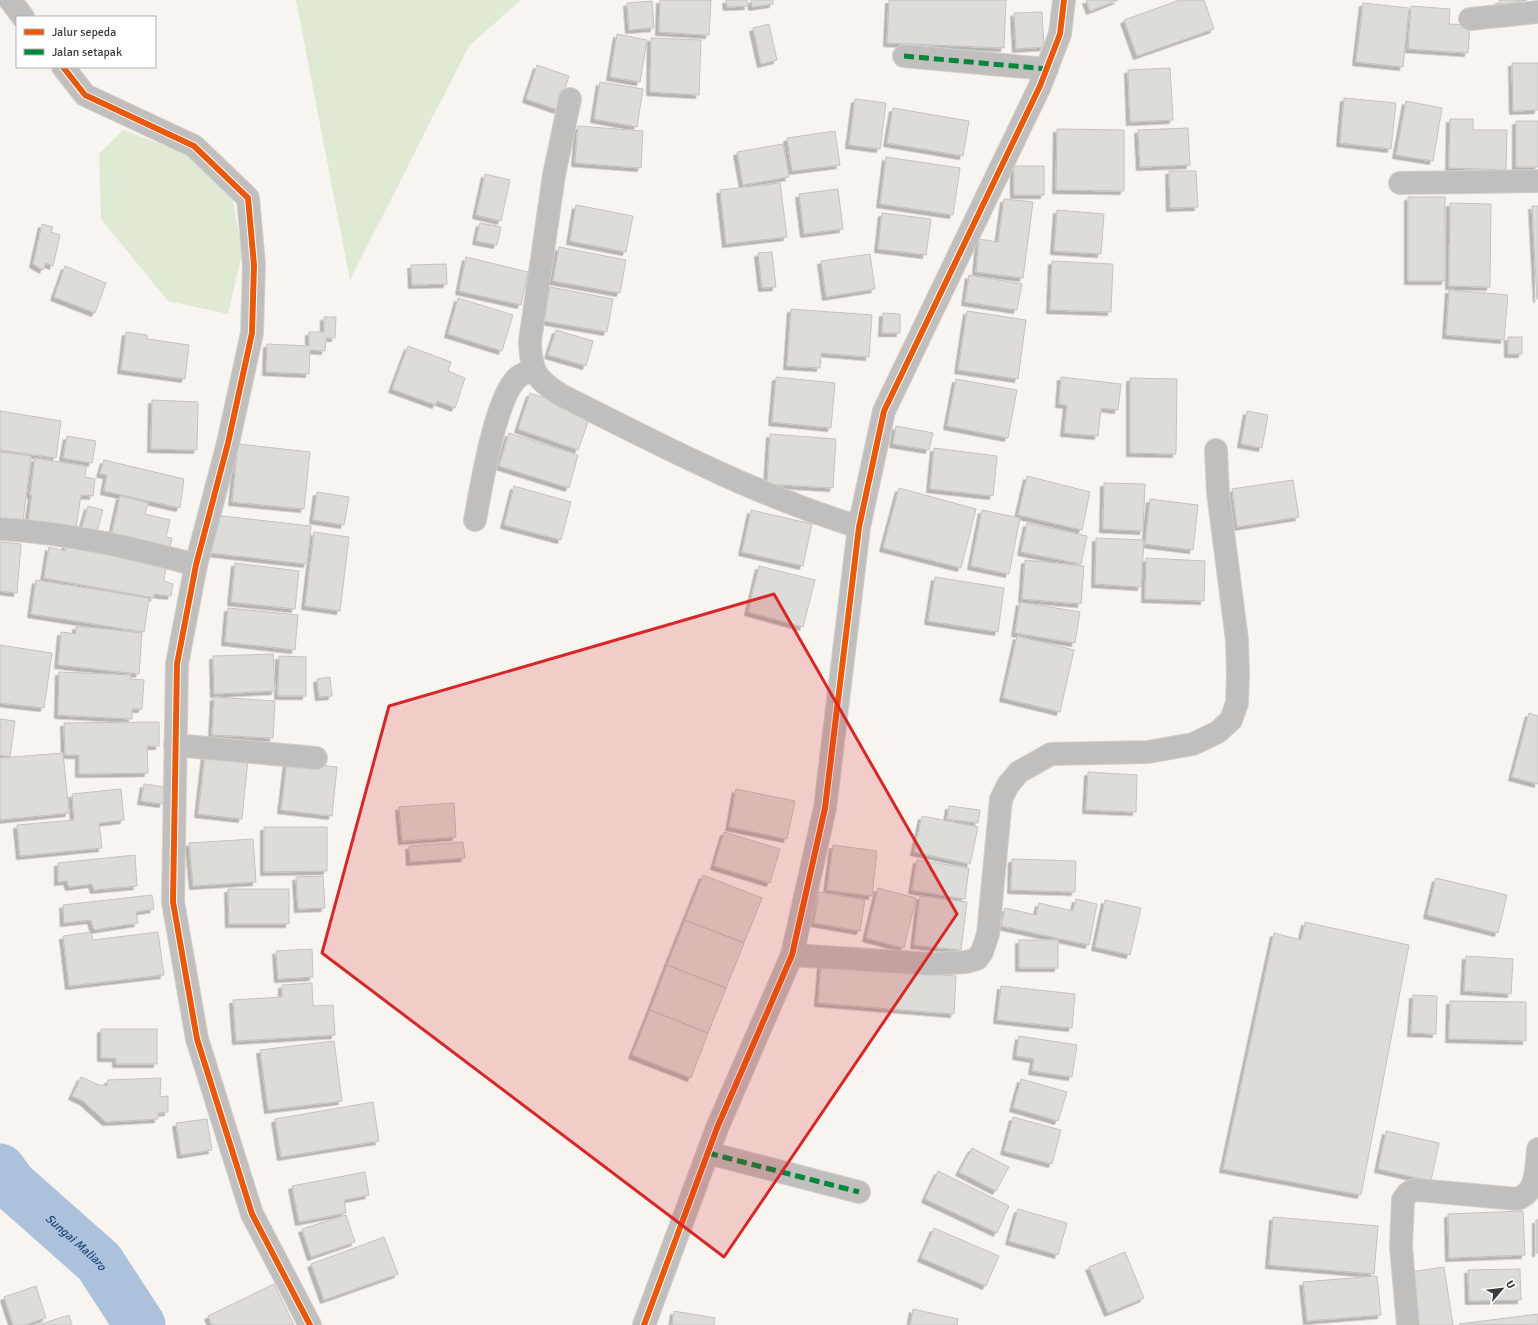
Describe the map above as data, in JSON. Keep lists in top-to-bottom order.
{
  "water": ["Sungai Maliaro"],
  "legend": ["Jalur sepeda", "Jalan setapak"],
  "north": "top right"
}
